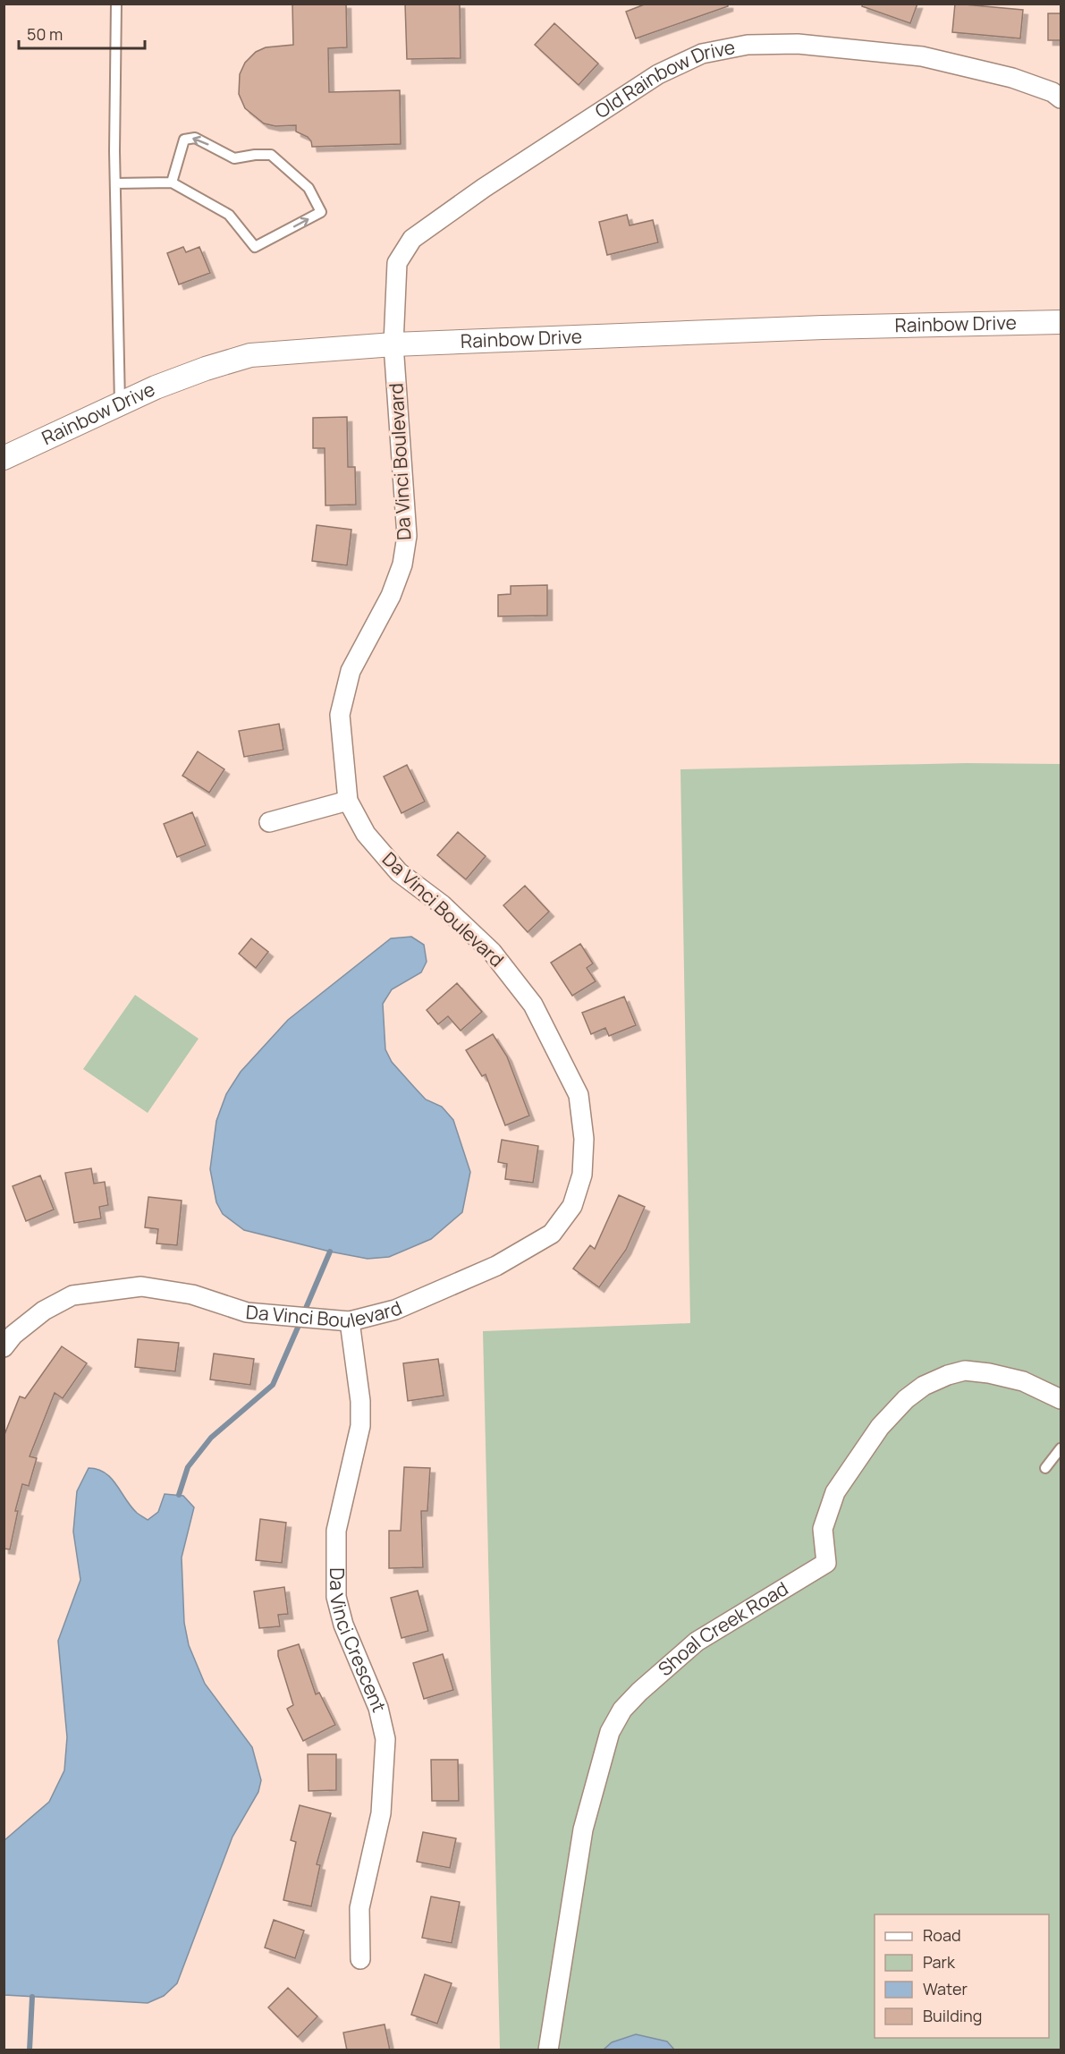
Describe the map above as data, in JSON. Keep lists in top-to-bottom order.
{
  "streets": {
    "street": [
      "Old Rainbow Drive",
      "Rainbow Drive",
      "Da Vinci Boulevard",
      "Shoal Creek Road",
      "Da Vinci Crescent"
    ]
  },
  "crossings": [
    ["Old Rainbow Drive", "Rainbow Drive"],
    ["Old Rainbow Drive", "Da Vinci Boulevard"],
    ["Rainbow Drive", "Da Vinci Boulevard"],
    ["Da Vinci Boulevard", "Da Vinci Crescent"]
  ],
  "legend": [
    "Road",
    "Park",
    "Water",
    "Building"
  ],
  "scale_bar": "50 m"
}
